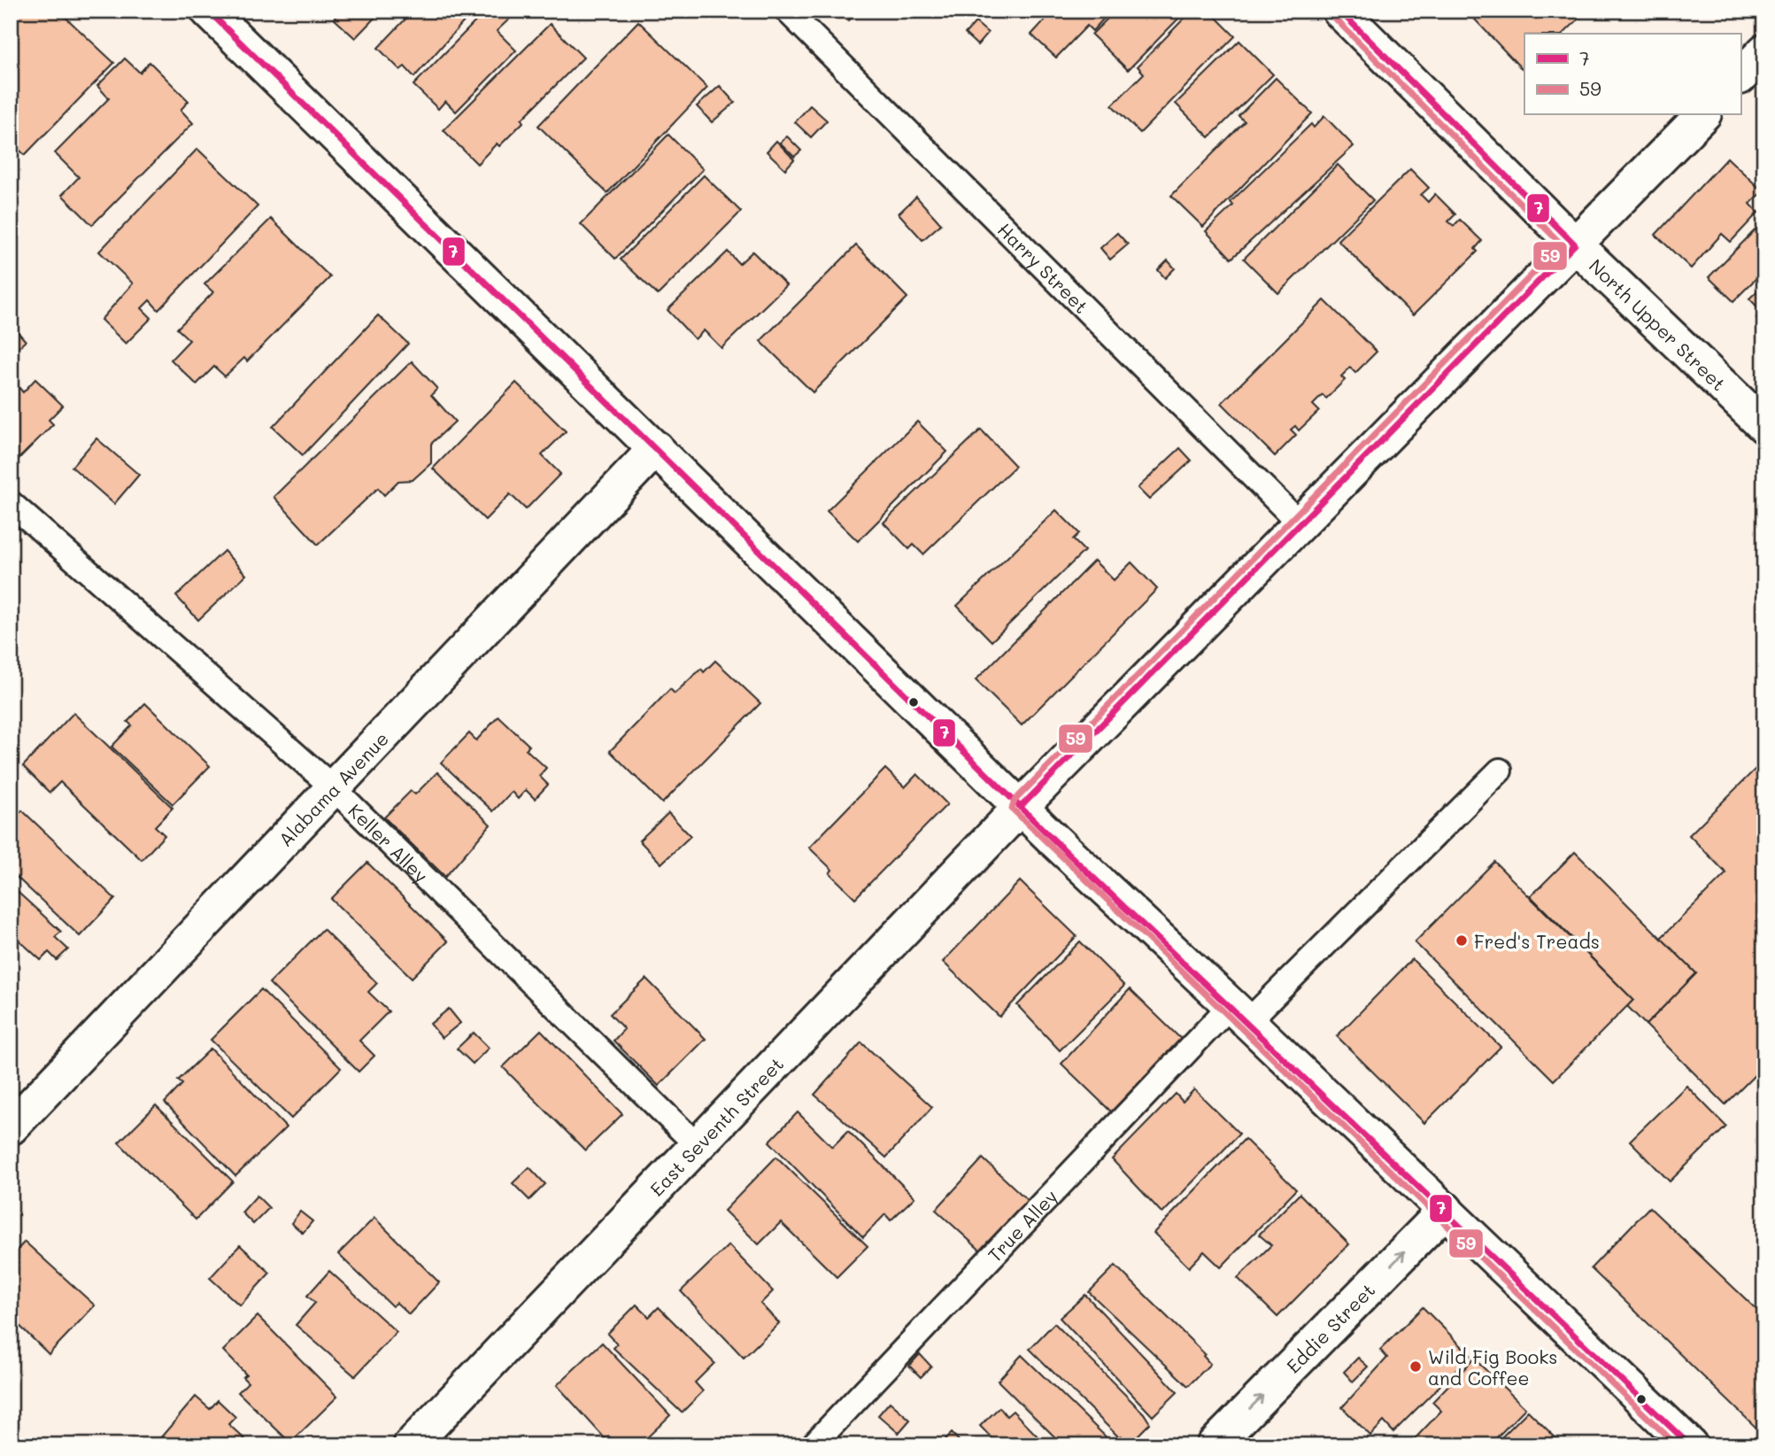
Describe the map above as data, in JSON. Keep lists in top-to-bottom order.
{
  "streets": {
    "street": [
      "North Upper Street",
      "Alabama Avenue",
      "East Seventh Street",
      "Eddie Street"
    ],
    "lane": ["Harry Street", "Keller Alley", "True Alley"]
  },
  "crossings": [
    ["Harry Street", "East Seventh Street"],
    ["North Upper Street", "East Seventh Street"],
    ["Alabama Avenue", "Keller Alley"],
    ["Keller Alley", "East Seventh Street"]
  ],
  "one_way": ["Eddie Street"],
  "places": ["Fred's Treads", "Wild Fig Books and Coffee"],
  "lines": ["transit line 7", "transit line 59"],
  "legend": ["7", "59"]
}
